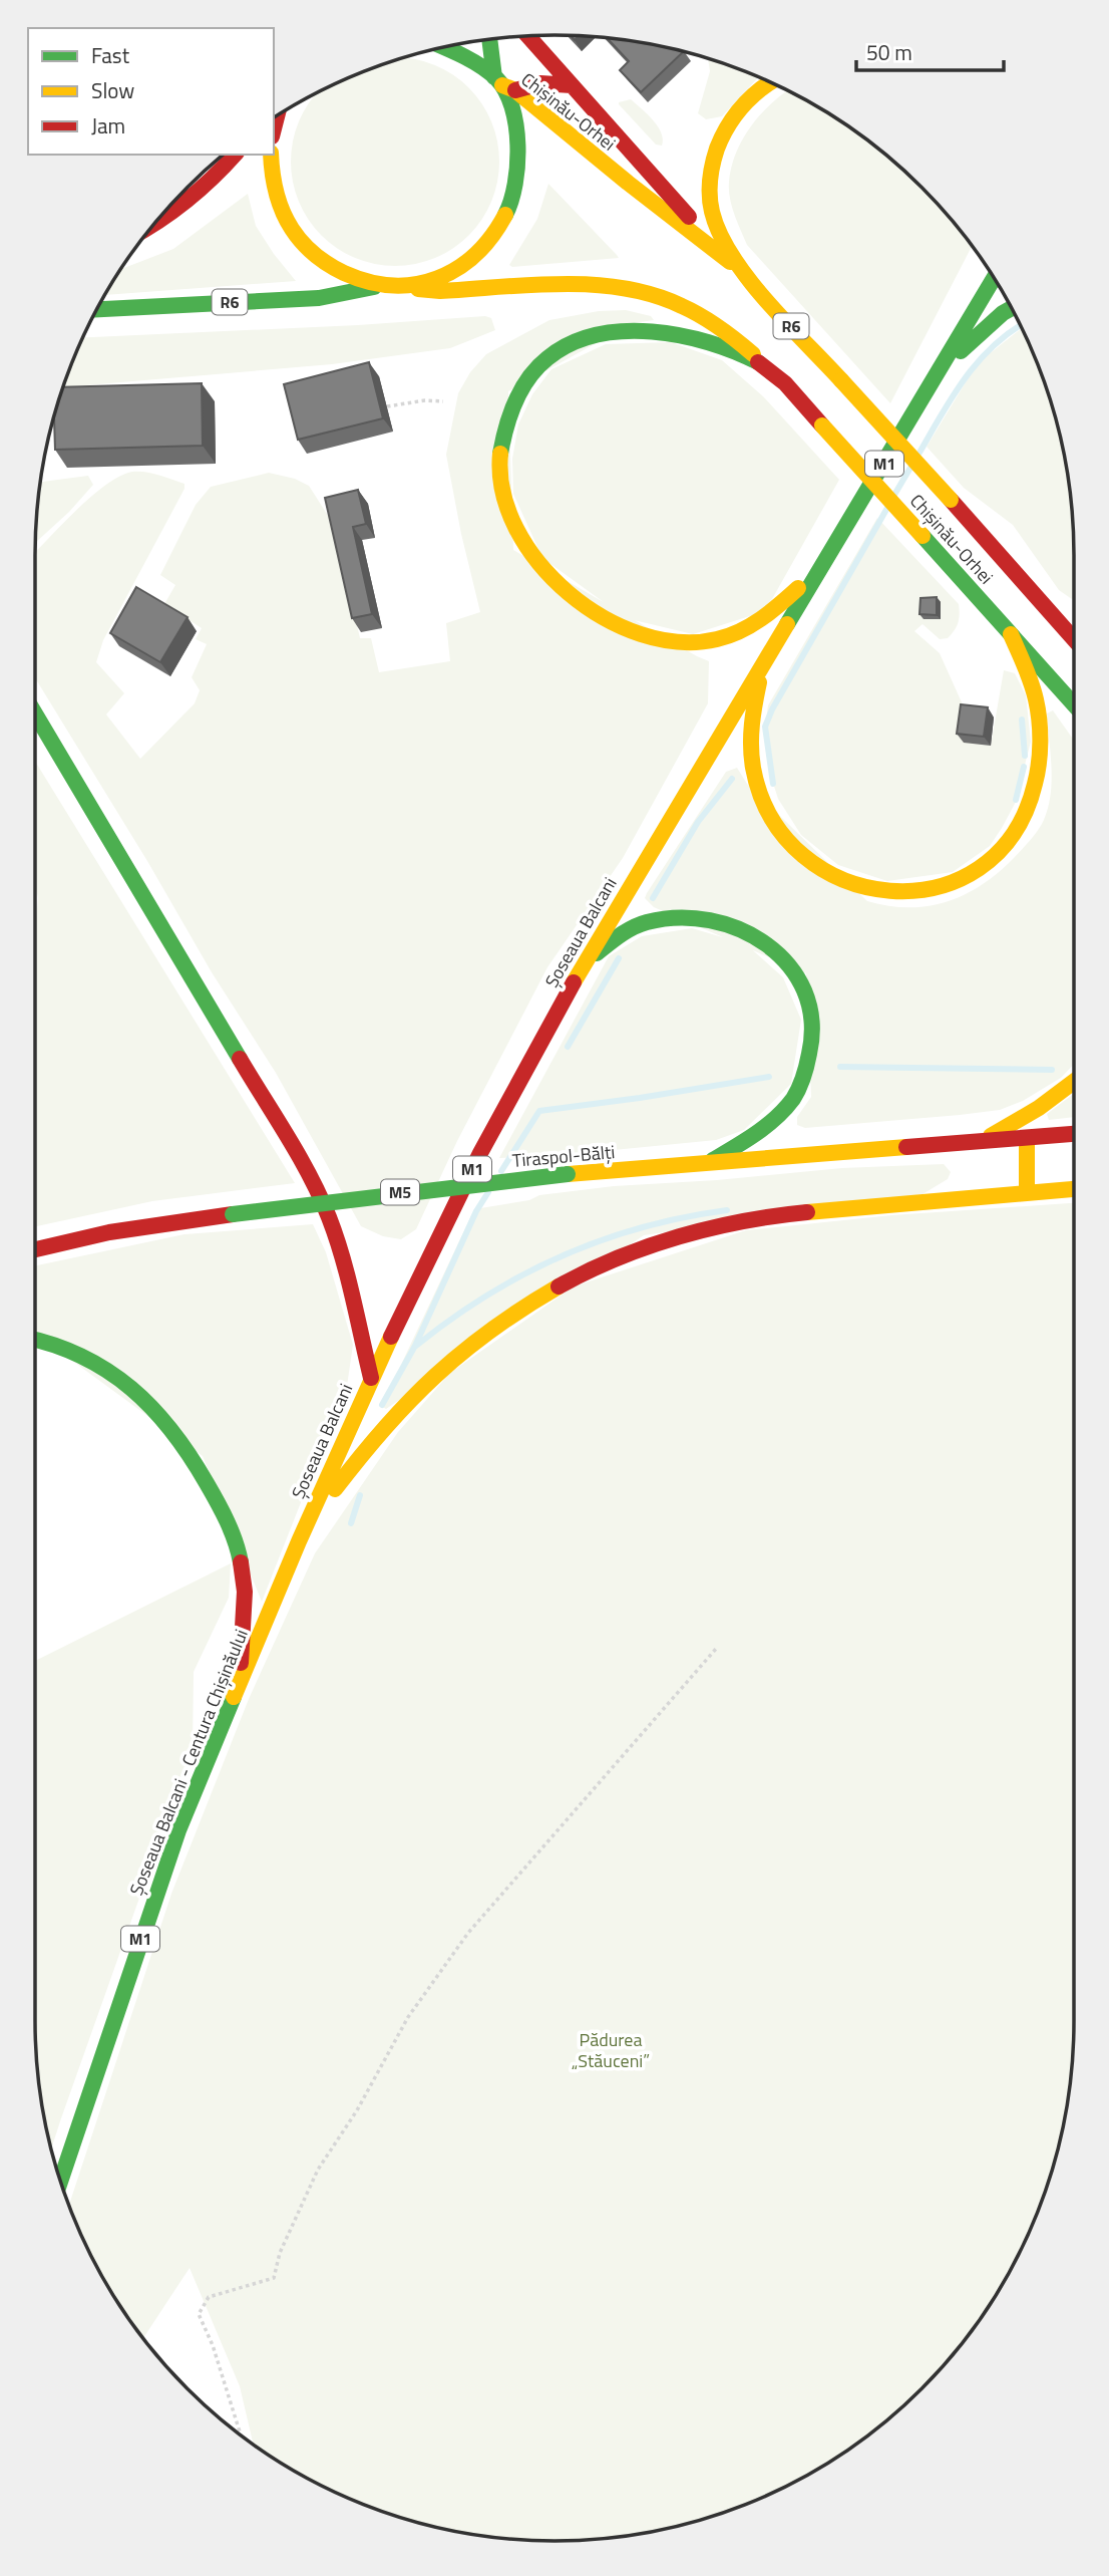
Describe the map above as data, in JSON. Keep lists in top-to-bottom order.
{
  "streets": {
    "main road": [
      "Chișinău-Orhei",
      "R6",
      "M1",
      "Șoseaua Balcani",
      "Tiraspol-Bălți",
      "M5",
      "Șoseaua Balcani - Centura Chișinăului"
    ]
  },
  "crossings": [
    ["Chișinău-Orhei", "R6"],
    ["M1", "Șoseaua Balcani"],
    ["Șoseaua Balcani", "Șoseaua Balcani - Centura Chișinăului"],
    ["Tiraspol-Bălți", "M5"]
  ],
  "parks": ["Pădurea „Stăuceni”"],
  "legend": ["Fast", "Slow", "Jam"],
  "scale_bar": "50 m"
}
